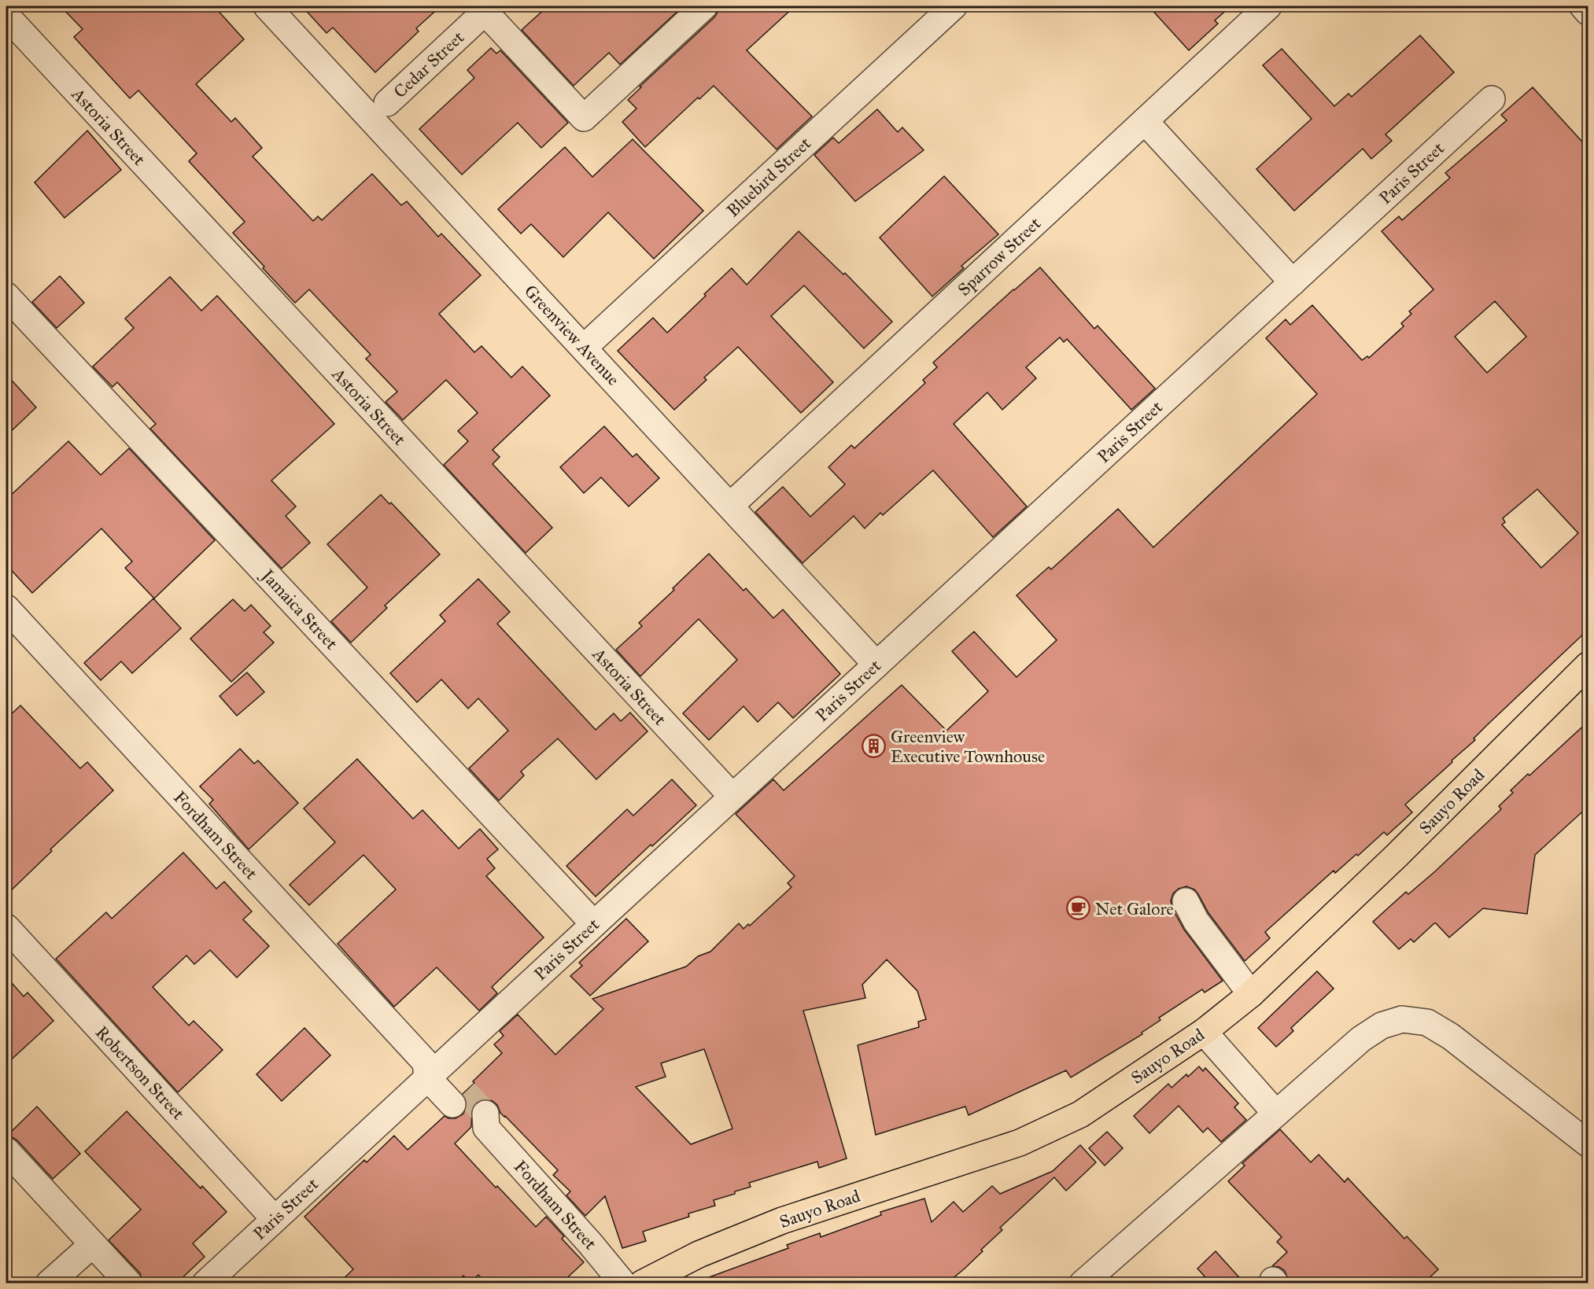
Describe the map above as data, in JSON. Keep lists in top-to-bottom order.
{
  "streets": {
    "main road": ["Sauyo Road"],
    "street": [
      "Cedar Street",
      "Astoria Street",
      "Paris Street",
      "Bluebird Street",
      "Sparrow Street",
      "Greenview Avenue",
      "Jamaica Street",
      "Fordham Street",
      "Robertson Street"
    ]
  },
  "crossings": [
    ["Astoria Street", "Paris Street"],
    ["Paris Street", "Greenview Avenue"],
    ["Paris Street", "Jamaica Street"],
    ["Paris Street", "Fordham Street"],
    ["Paris Street", "Robertson Street"],
    ["Bluebird Street", "Greenview Avenue"],
    ["Sparrow Street", "Greenview Avenue"]
  ],
  "places": {
    "building": ["Greenview Executive Townhouse"],
    "cafe": ["Net Galore"]
  }
}
